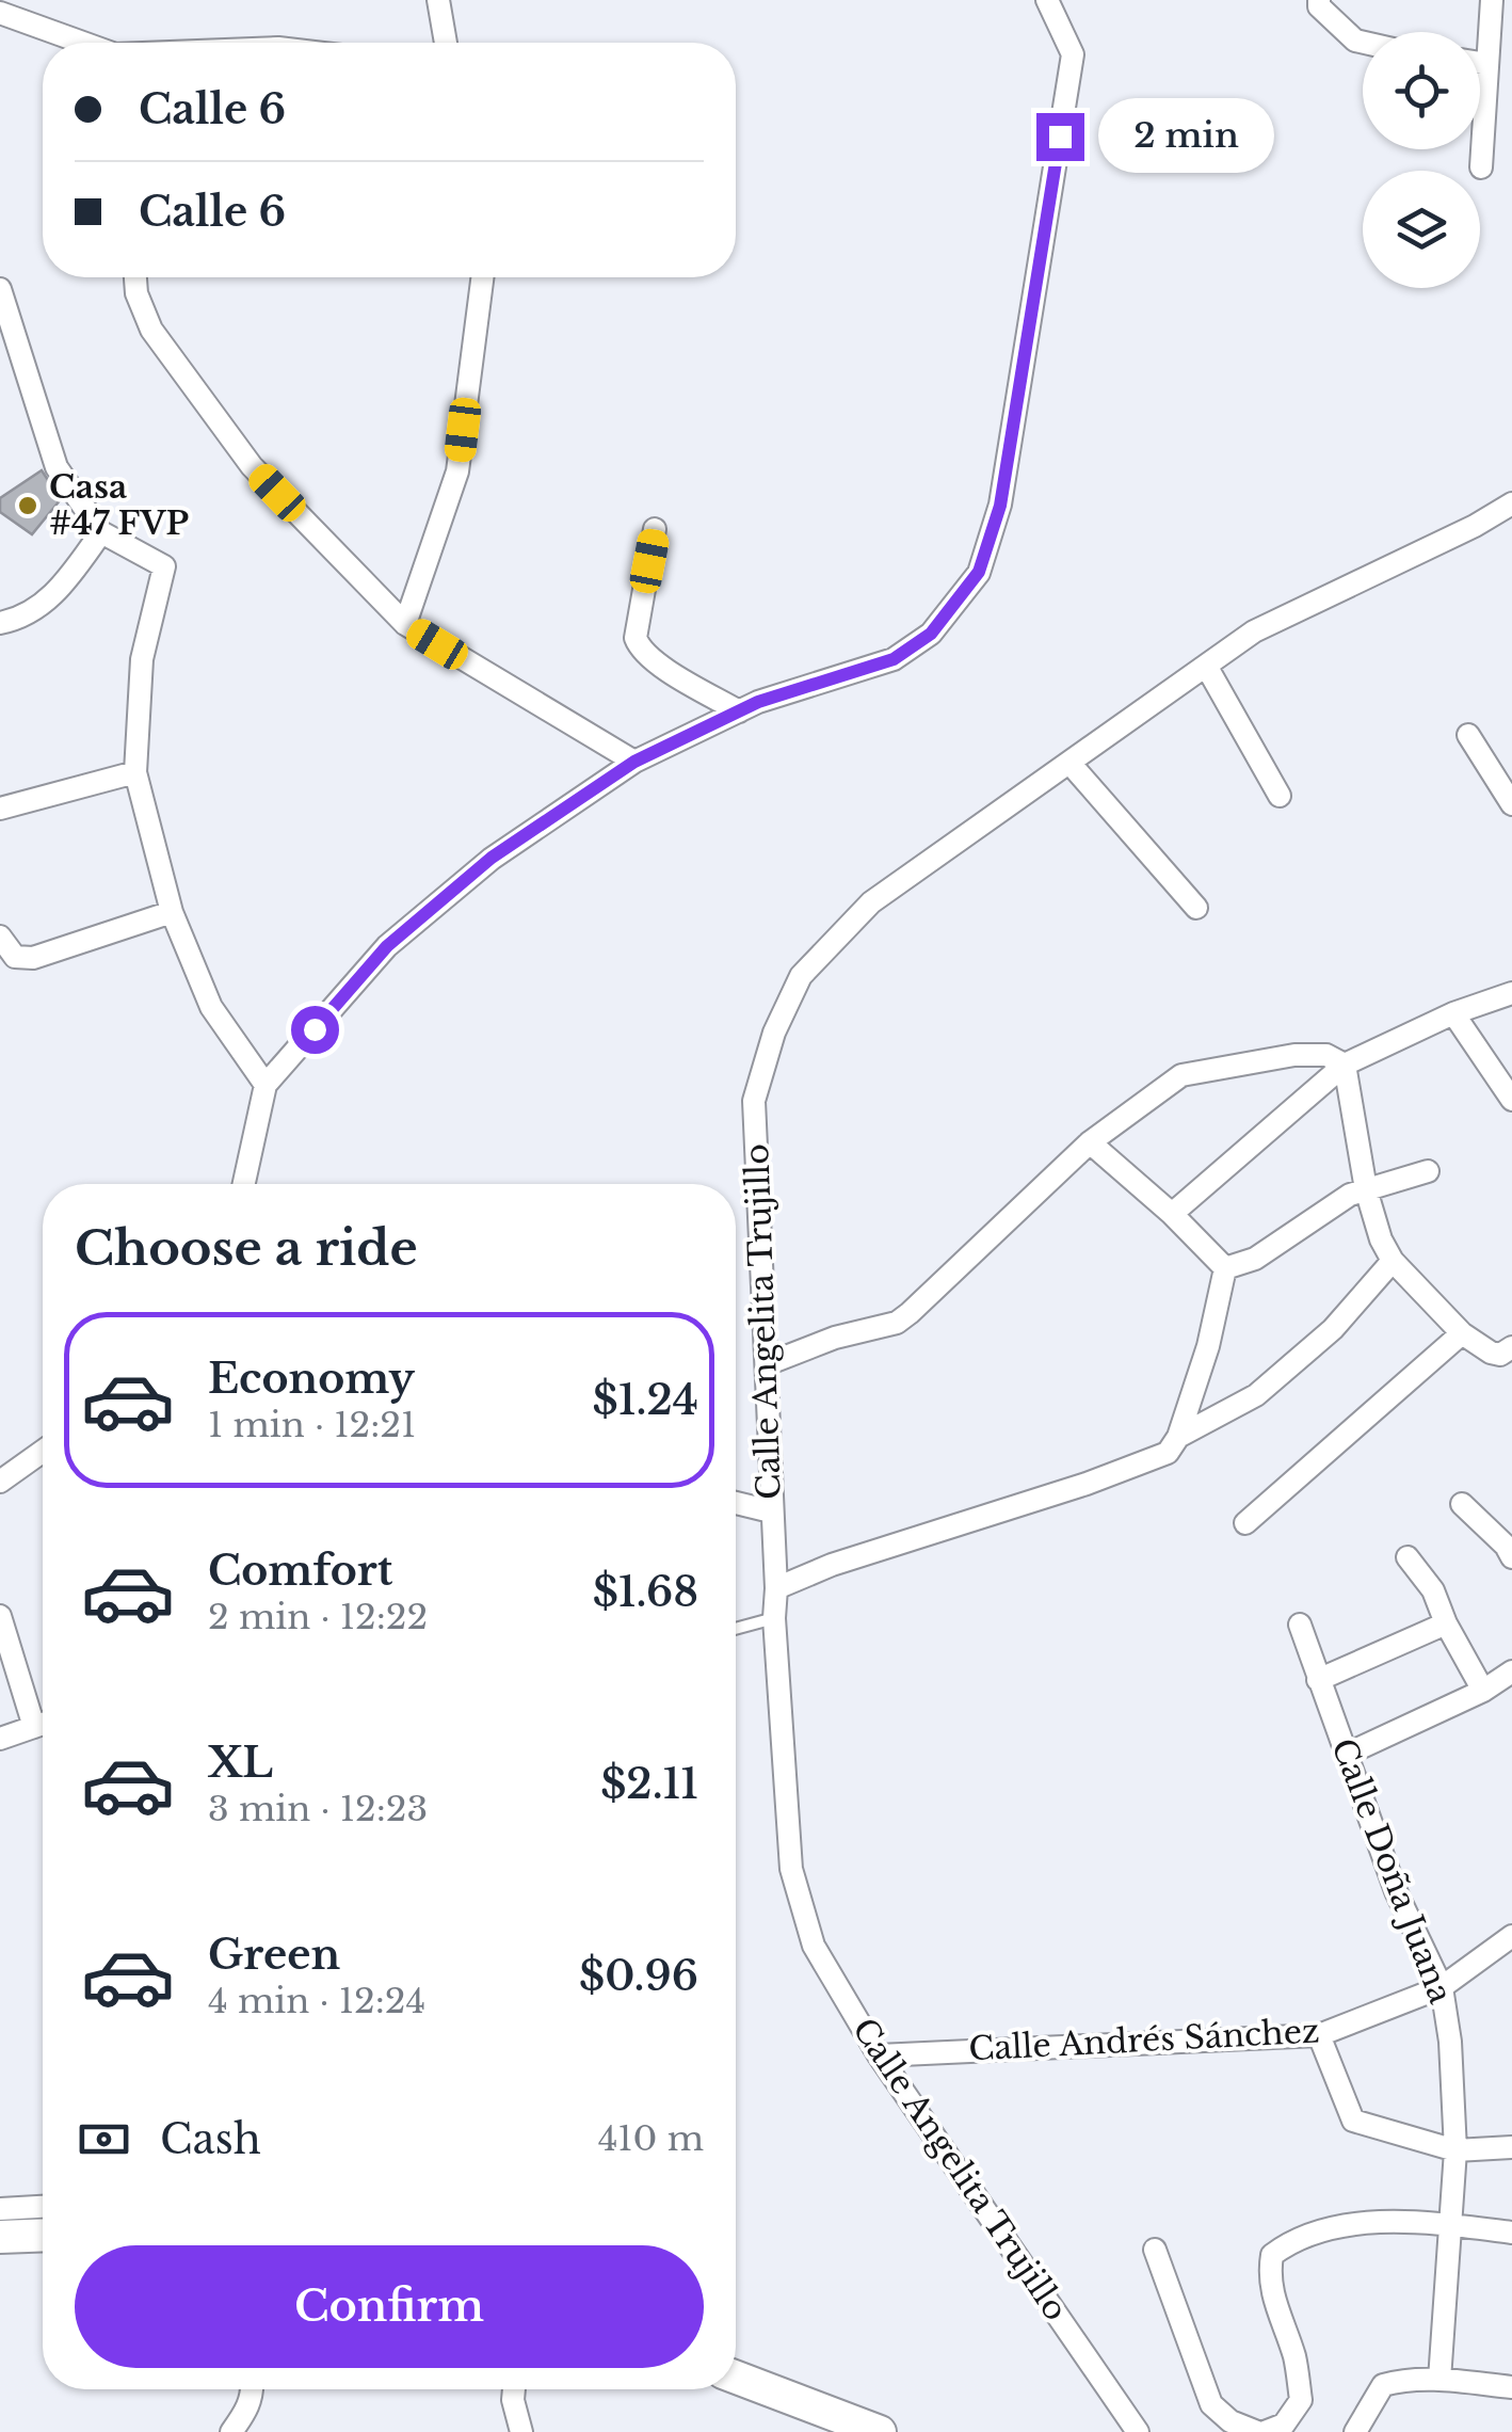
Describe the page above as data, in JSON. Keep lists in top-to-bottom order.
{
  "streets": {
    "street": ["Calle Angelita Trujillo", "Calle Doña Juana", "Calle Andrés Sánchez"]
  },
  "crossings": [
    ["Calle Angelita Trujillo", "Calle Andrés Sánchez"],
    ["Calle Doña Juana", "Calle Andrés Sánchez"]
  ],
  "places": ["Casa #47 FVP"],
  "page": {
    "banner": ["Calle 6", "Calle 6"],
    "bubble": "2 min",
    "heading": "Choose a ride",
    "list": [
      {
        "name": "Economy",
        "note": "1 min · 12:21",
        "value": "$1.24"
      },
      {
        "name": "Comfort",
        "note": "2 min · 12:22",
        "value": "$1.68"
      },
      {
        "name": "XL",
        "note": "3 min · 12:23",
        "value": "$2.11"
      },
      {
        "name": "Green",
        "note": "4 min · 12:24",
        "value": "$0.96"
      }
    ],
    "pay": ["Cash", "410 m"],
    "buttons": "Confirm"
  }
}
